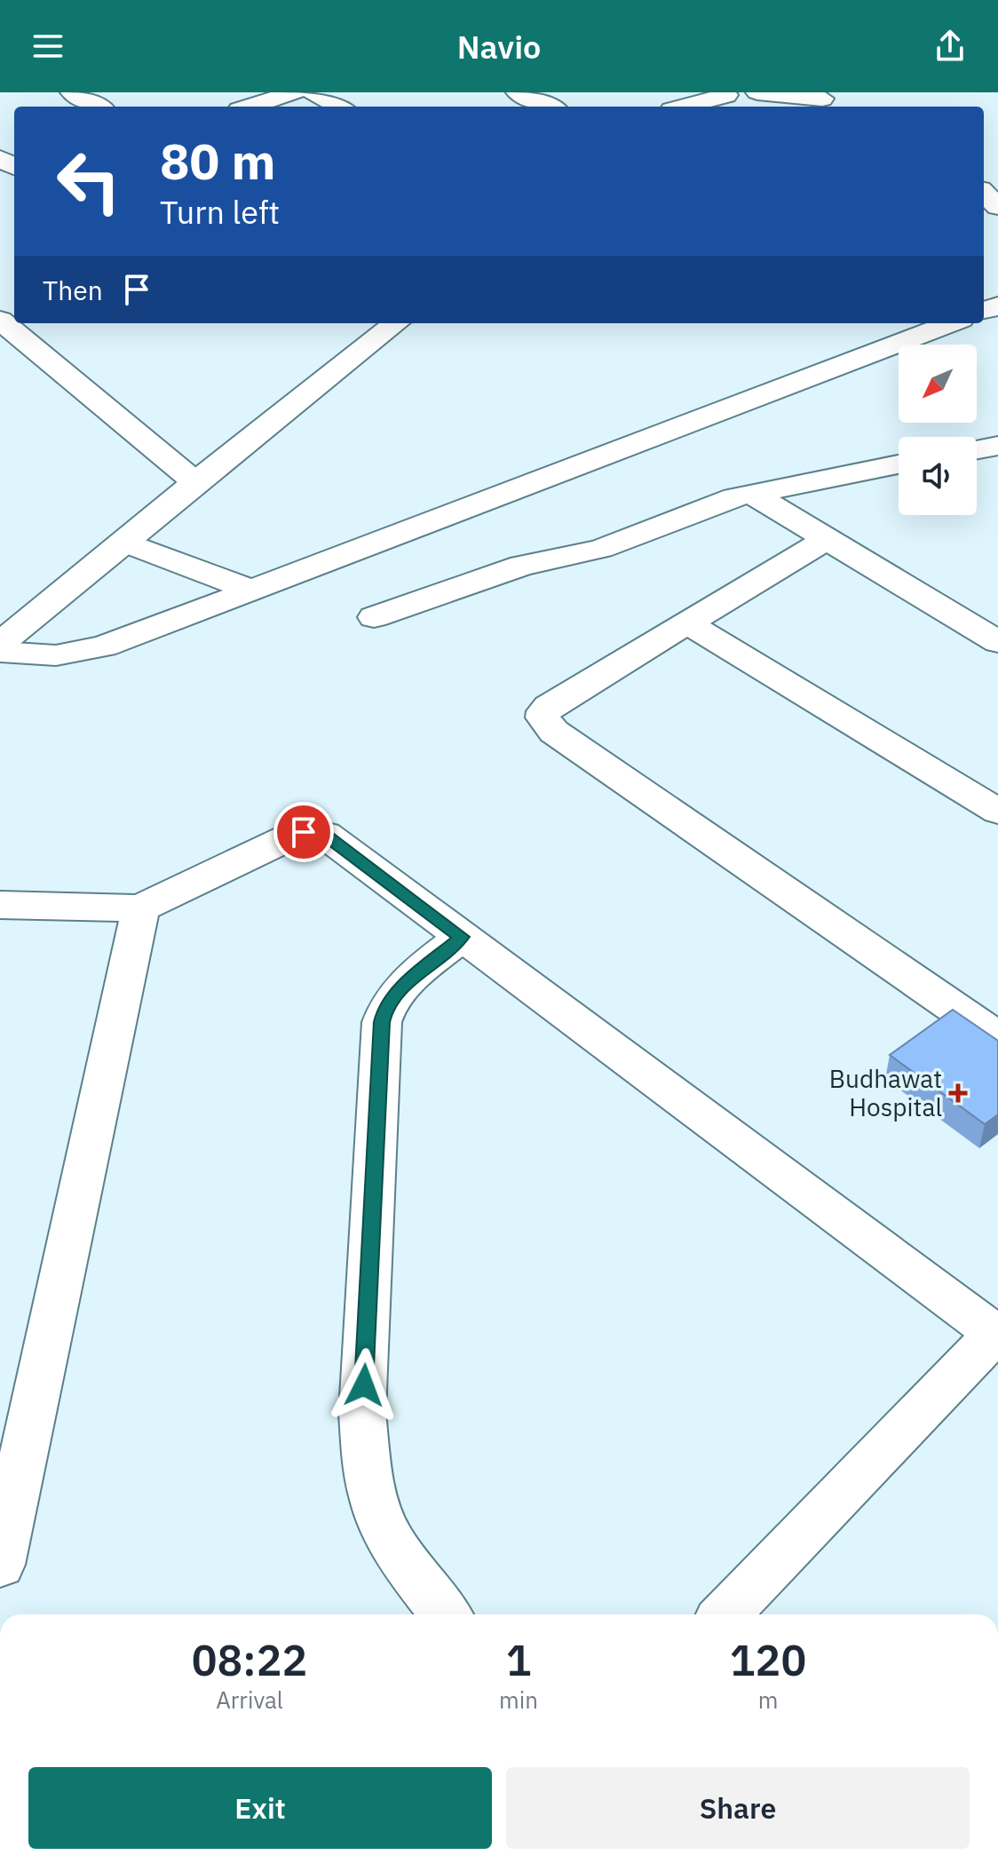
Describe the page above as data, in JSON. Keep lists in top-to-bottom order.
{
  "places": {
    "health": ["Budhawat Hospital"]
  },
  "north": "bottom left",
  "page": {
    "header": "Navio",
    "turn": ["80 m", "Turn left"],
    "then": "Then",
    "eta": [
      "08:22",
      "Arrival",
      "1",
      "min",
      "120",
      "m"
    ],
    "buttons": ["Exit", "Share"]
  }
}
